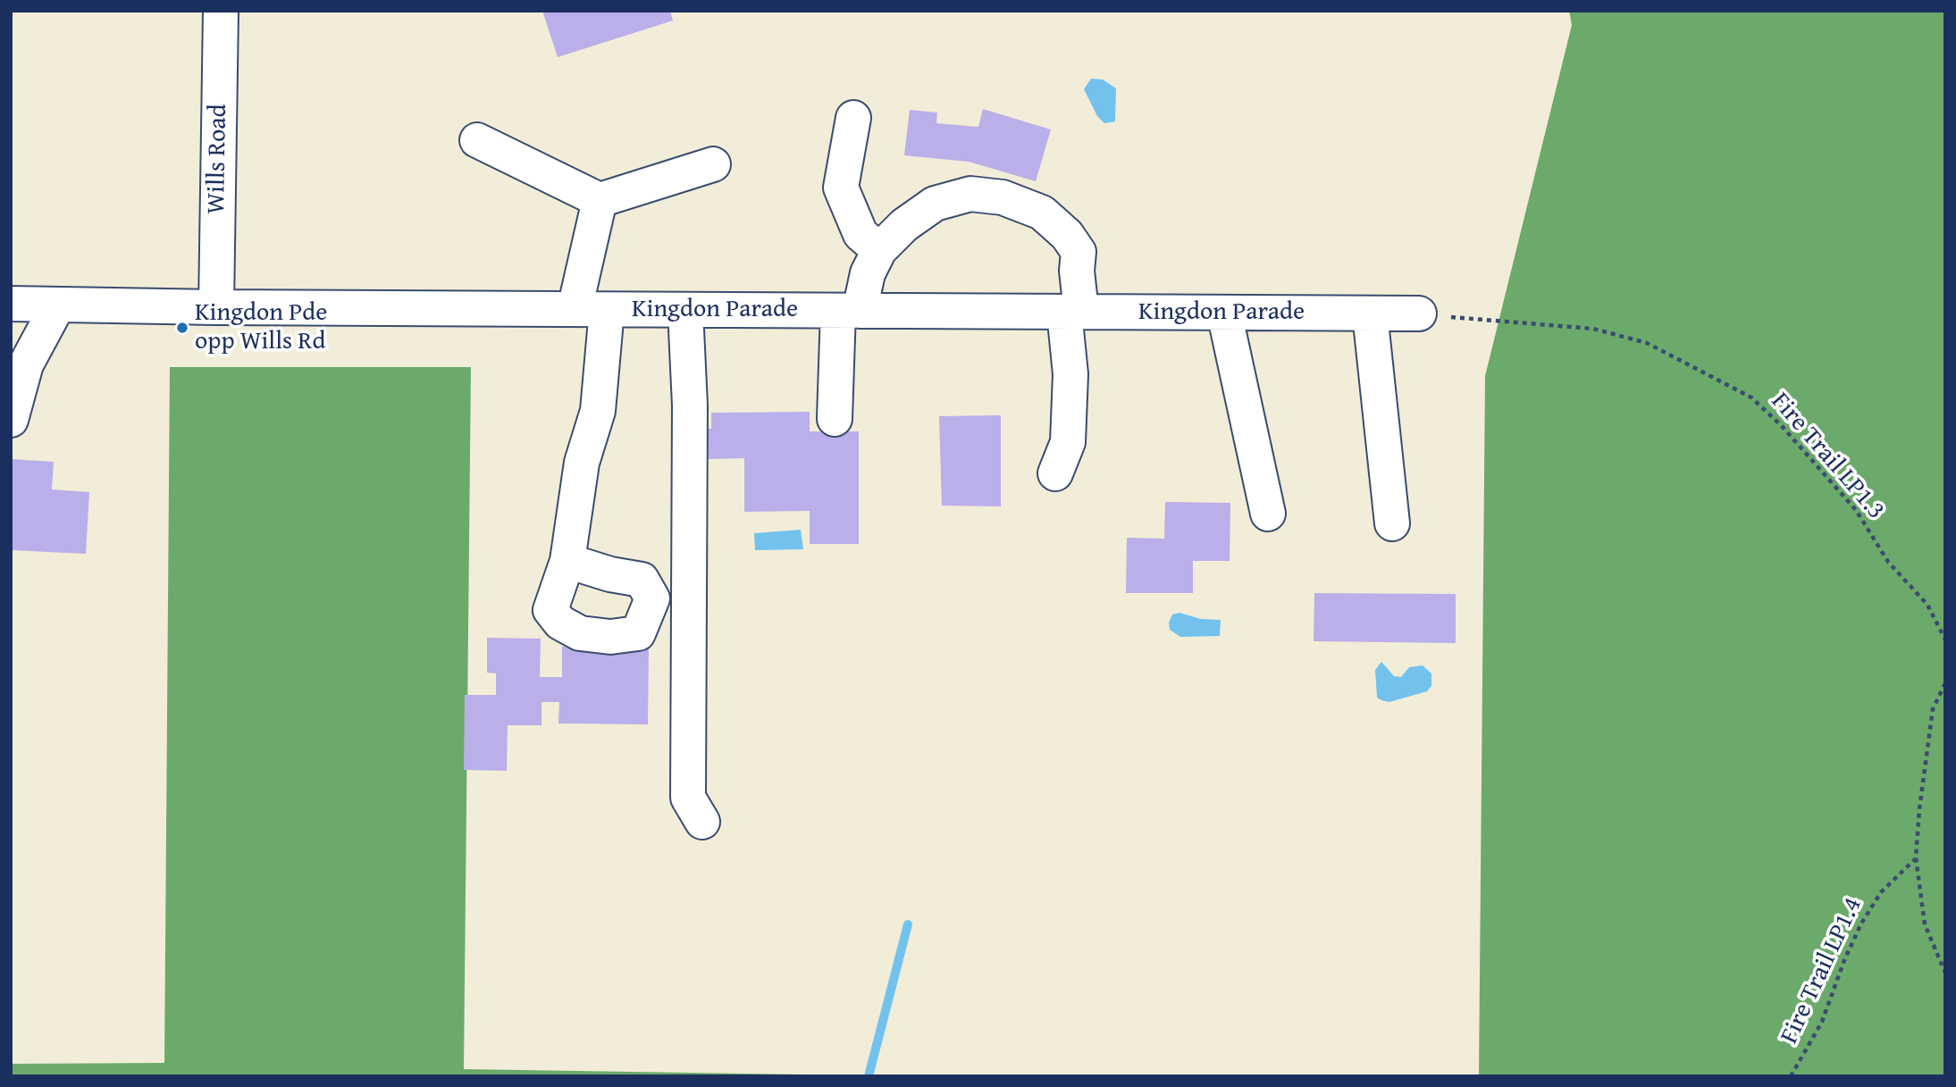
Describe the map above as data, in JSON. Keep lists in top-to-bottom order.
{
  "streets": {
    "street": ["Wills Road", "Kingdon Parade"],
    "path": ["Fire Trail LP1.3", "Fire Trail LP1.4"]
  },
  "crossings": [
    ["Wills Road", "Kingdon Parade"],
    ["Kingdon Parade", "Fire Trail LP1.3"]
  ],
  "places": ["Kingdon Pde opp Wills Rd"]
}
